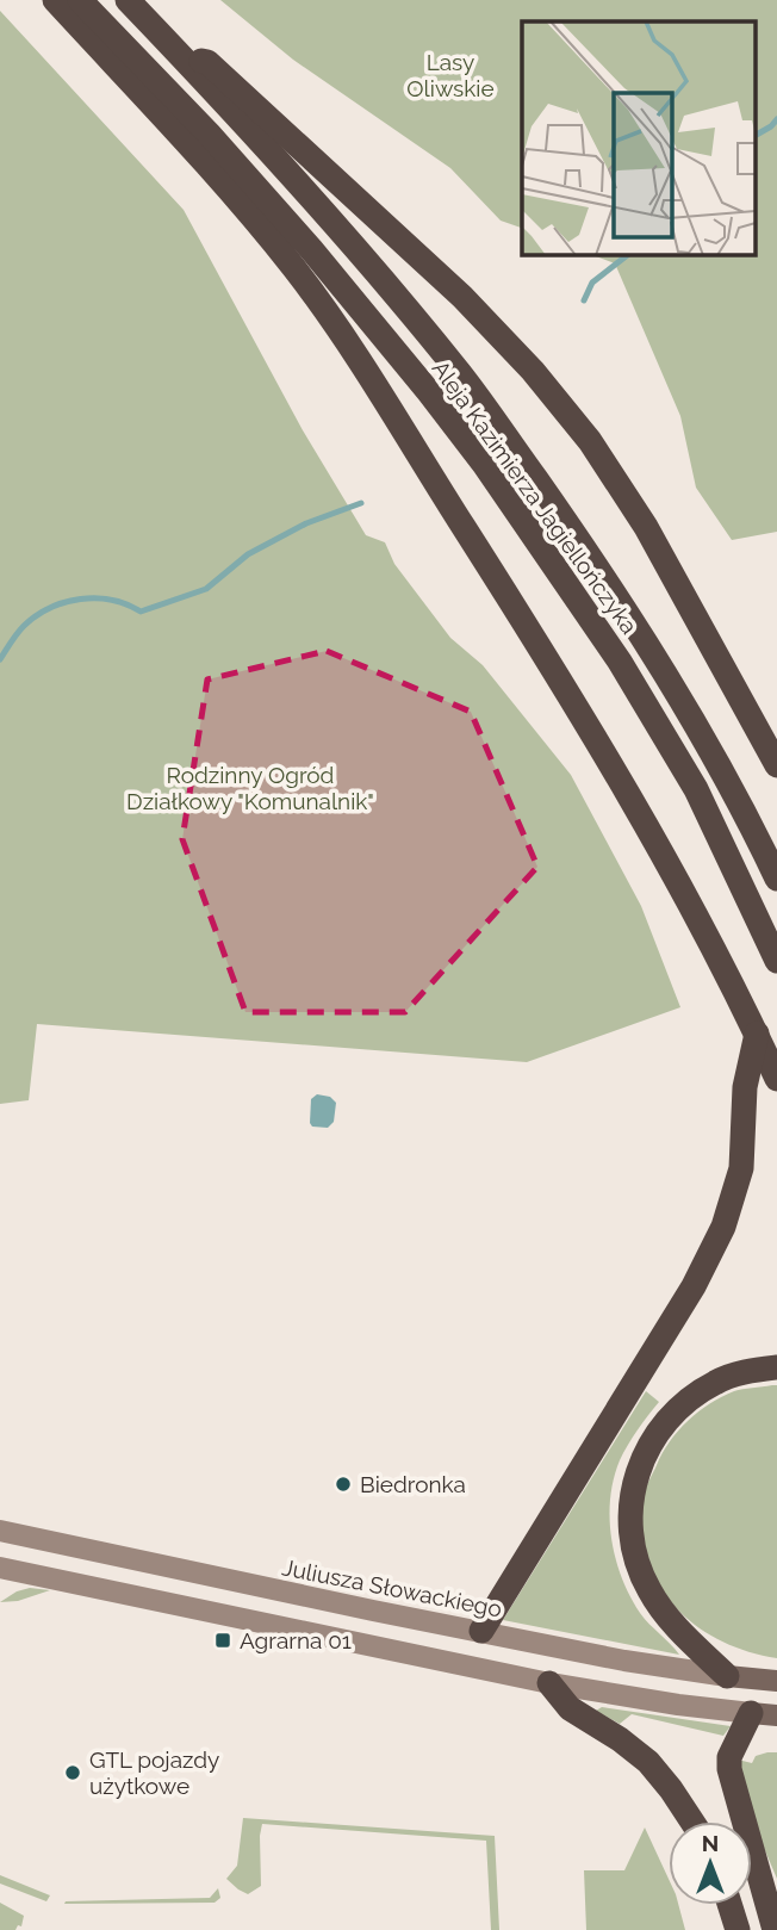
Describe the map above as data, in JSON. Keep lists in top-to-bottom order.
{
  "streets": {
    "highway": ["Aleja Kazimierza Jagiellończyka"],
    "main road": ["Juliusza Słowackiego"]
  },
  "parks": ["Lasy Oliwskie", "Rodzinny Ogród Działkowy \"Komunalnik\""],
  "places": {
    "other": ["Biedronka", "GTL pojazdy użytkowe"],
    "transit": ["Agrarna 01"]
  },
  "north": "top"
}
